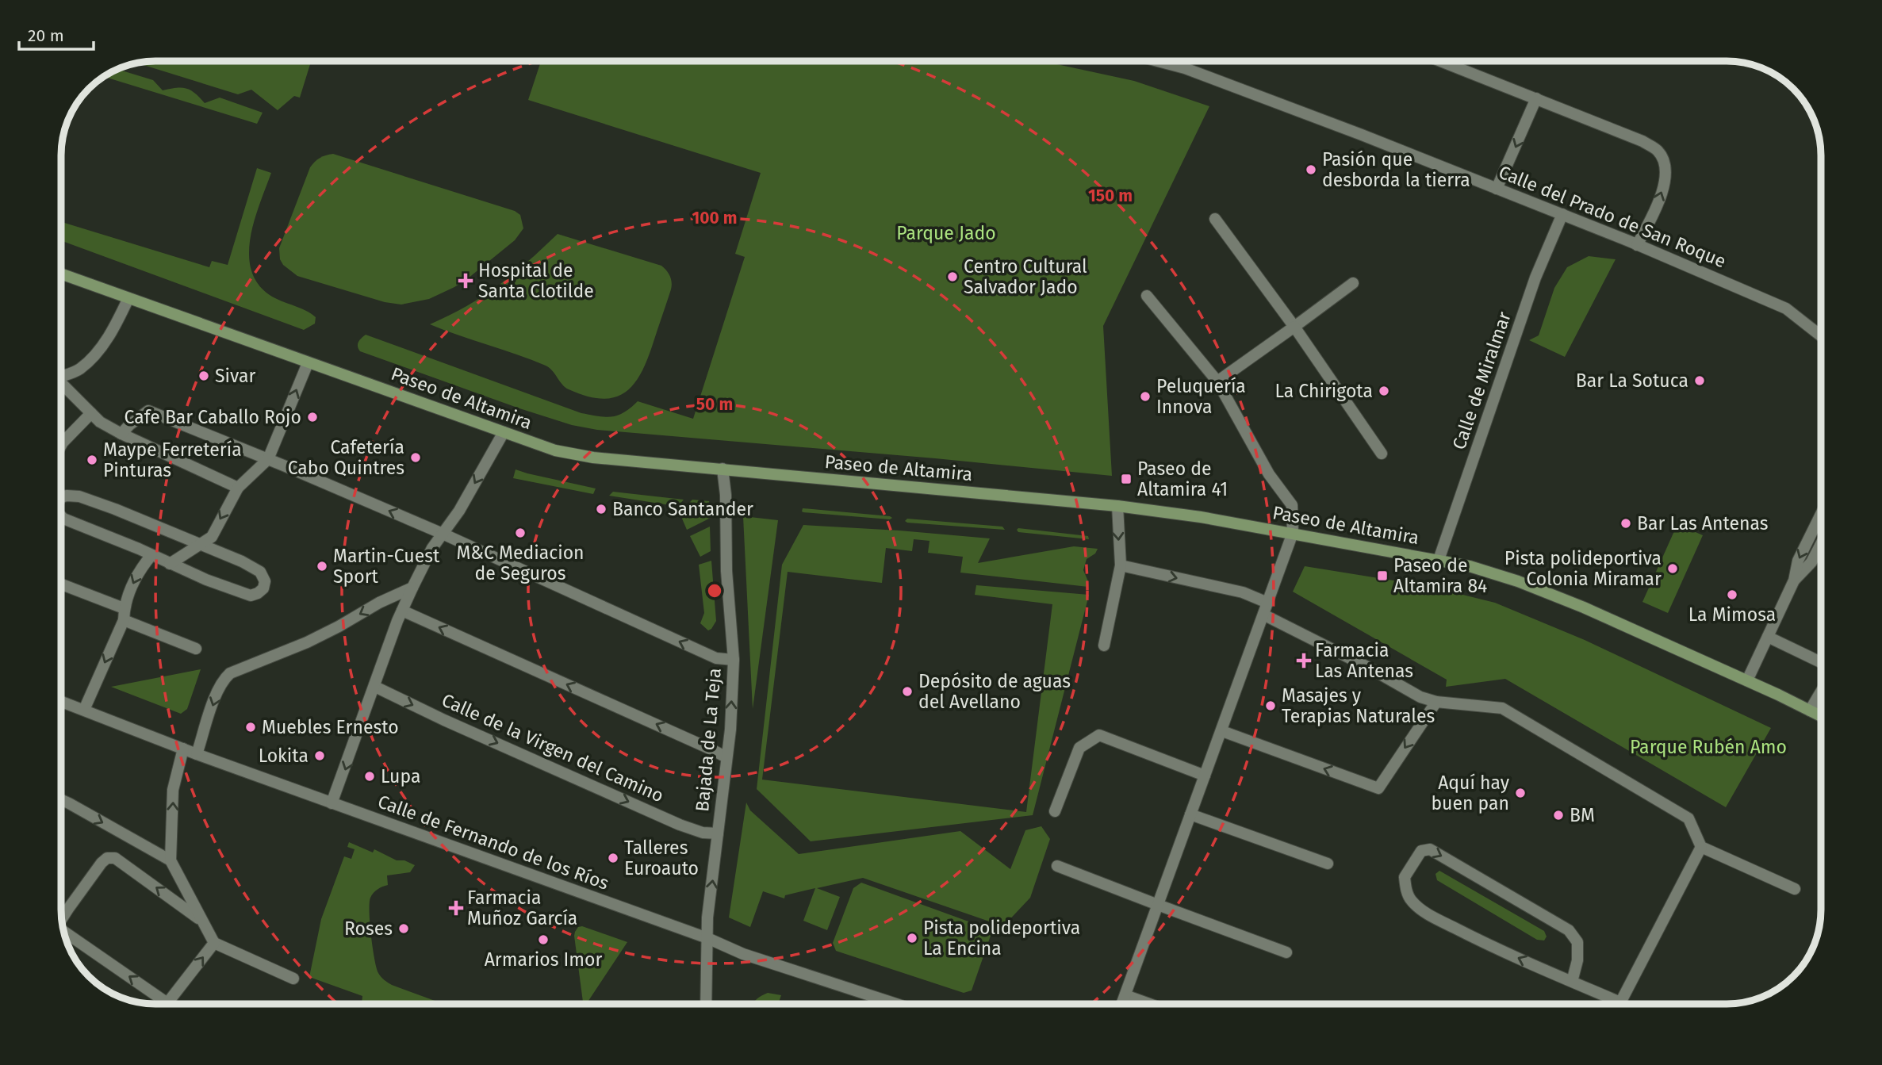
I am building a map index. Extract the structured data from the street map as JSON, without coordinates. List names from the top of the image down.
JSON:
{
  "streets": {
    "main road": ["Paseo de Altamira"],
    "street": [
      "Calle del Prado de San Roque",
      "Calle de Miralmar",
      "Bajada de La Teja",
      "Calle de la Virgen del Camino",
      "Calle de Fernando de los Ríos"
    ]
  },
  "crossings": [
    ["Calle del Prado de San Roque", "Calle de Miralmar"],
    ["Calle de Miralmar", "Paseo de Altamira"],
    ["Paseo de Altamira", "Bajada de La Teja"],
    ["Bajada de La Teja", "Calle de la Virgen del Camino"],
    ["Bajada de La Teja", "Calle de Fernando de los Ríos"]
  ],
  "one_way": ["Bajada de La Teja"],
  "parks": ["Parque Jado", "Parque Rubén Amo"],
  "places": {
    "other": [
      "Pasión que desborda la tierra",
      "Centro Cultural Salvador Jado",
      "Sivar",
      "Bar La Sotuca",
      "La Chirigota",
      "Peluquería Innova",
      "Cafe Bar Caballo Rojo",
      "Cafetería Cabo Quintres",
      "Maype Ferretería Pinturas",
      "Banco Santander",
      "Bar Las Antenas",
      "M&C Mediacion de Seguros",
      "Martin-Cuest Sport",
      "Pista polideportiva Colonia Miramar",
      "La Mimosa",
      "Depósito de aguas del Avellano",
      "Masajes y Terapias Naturales",
      "Muebles Ernesto",
      "Lokita",
      "Lupa",
      "Aquí hay buen pan",
      "BM",
      "Talleres Euroauto",
      "Roses",
      "Pista polideportiva La Encina",
      "Armarios Imor"
    ],
    "health": ["Hospital de Santa Clotilde", "Farmacia Las Antenas", "Farmacia Muñoz García"],
    "transit": ["Paseo de Altamira 41", "Paseo de Altamira 84"]
  },
  "scale_bar": "20 m",
  "rings": ["150 m", "100 m", "50 m"]
}
